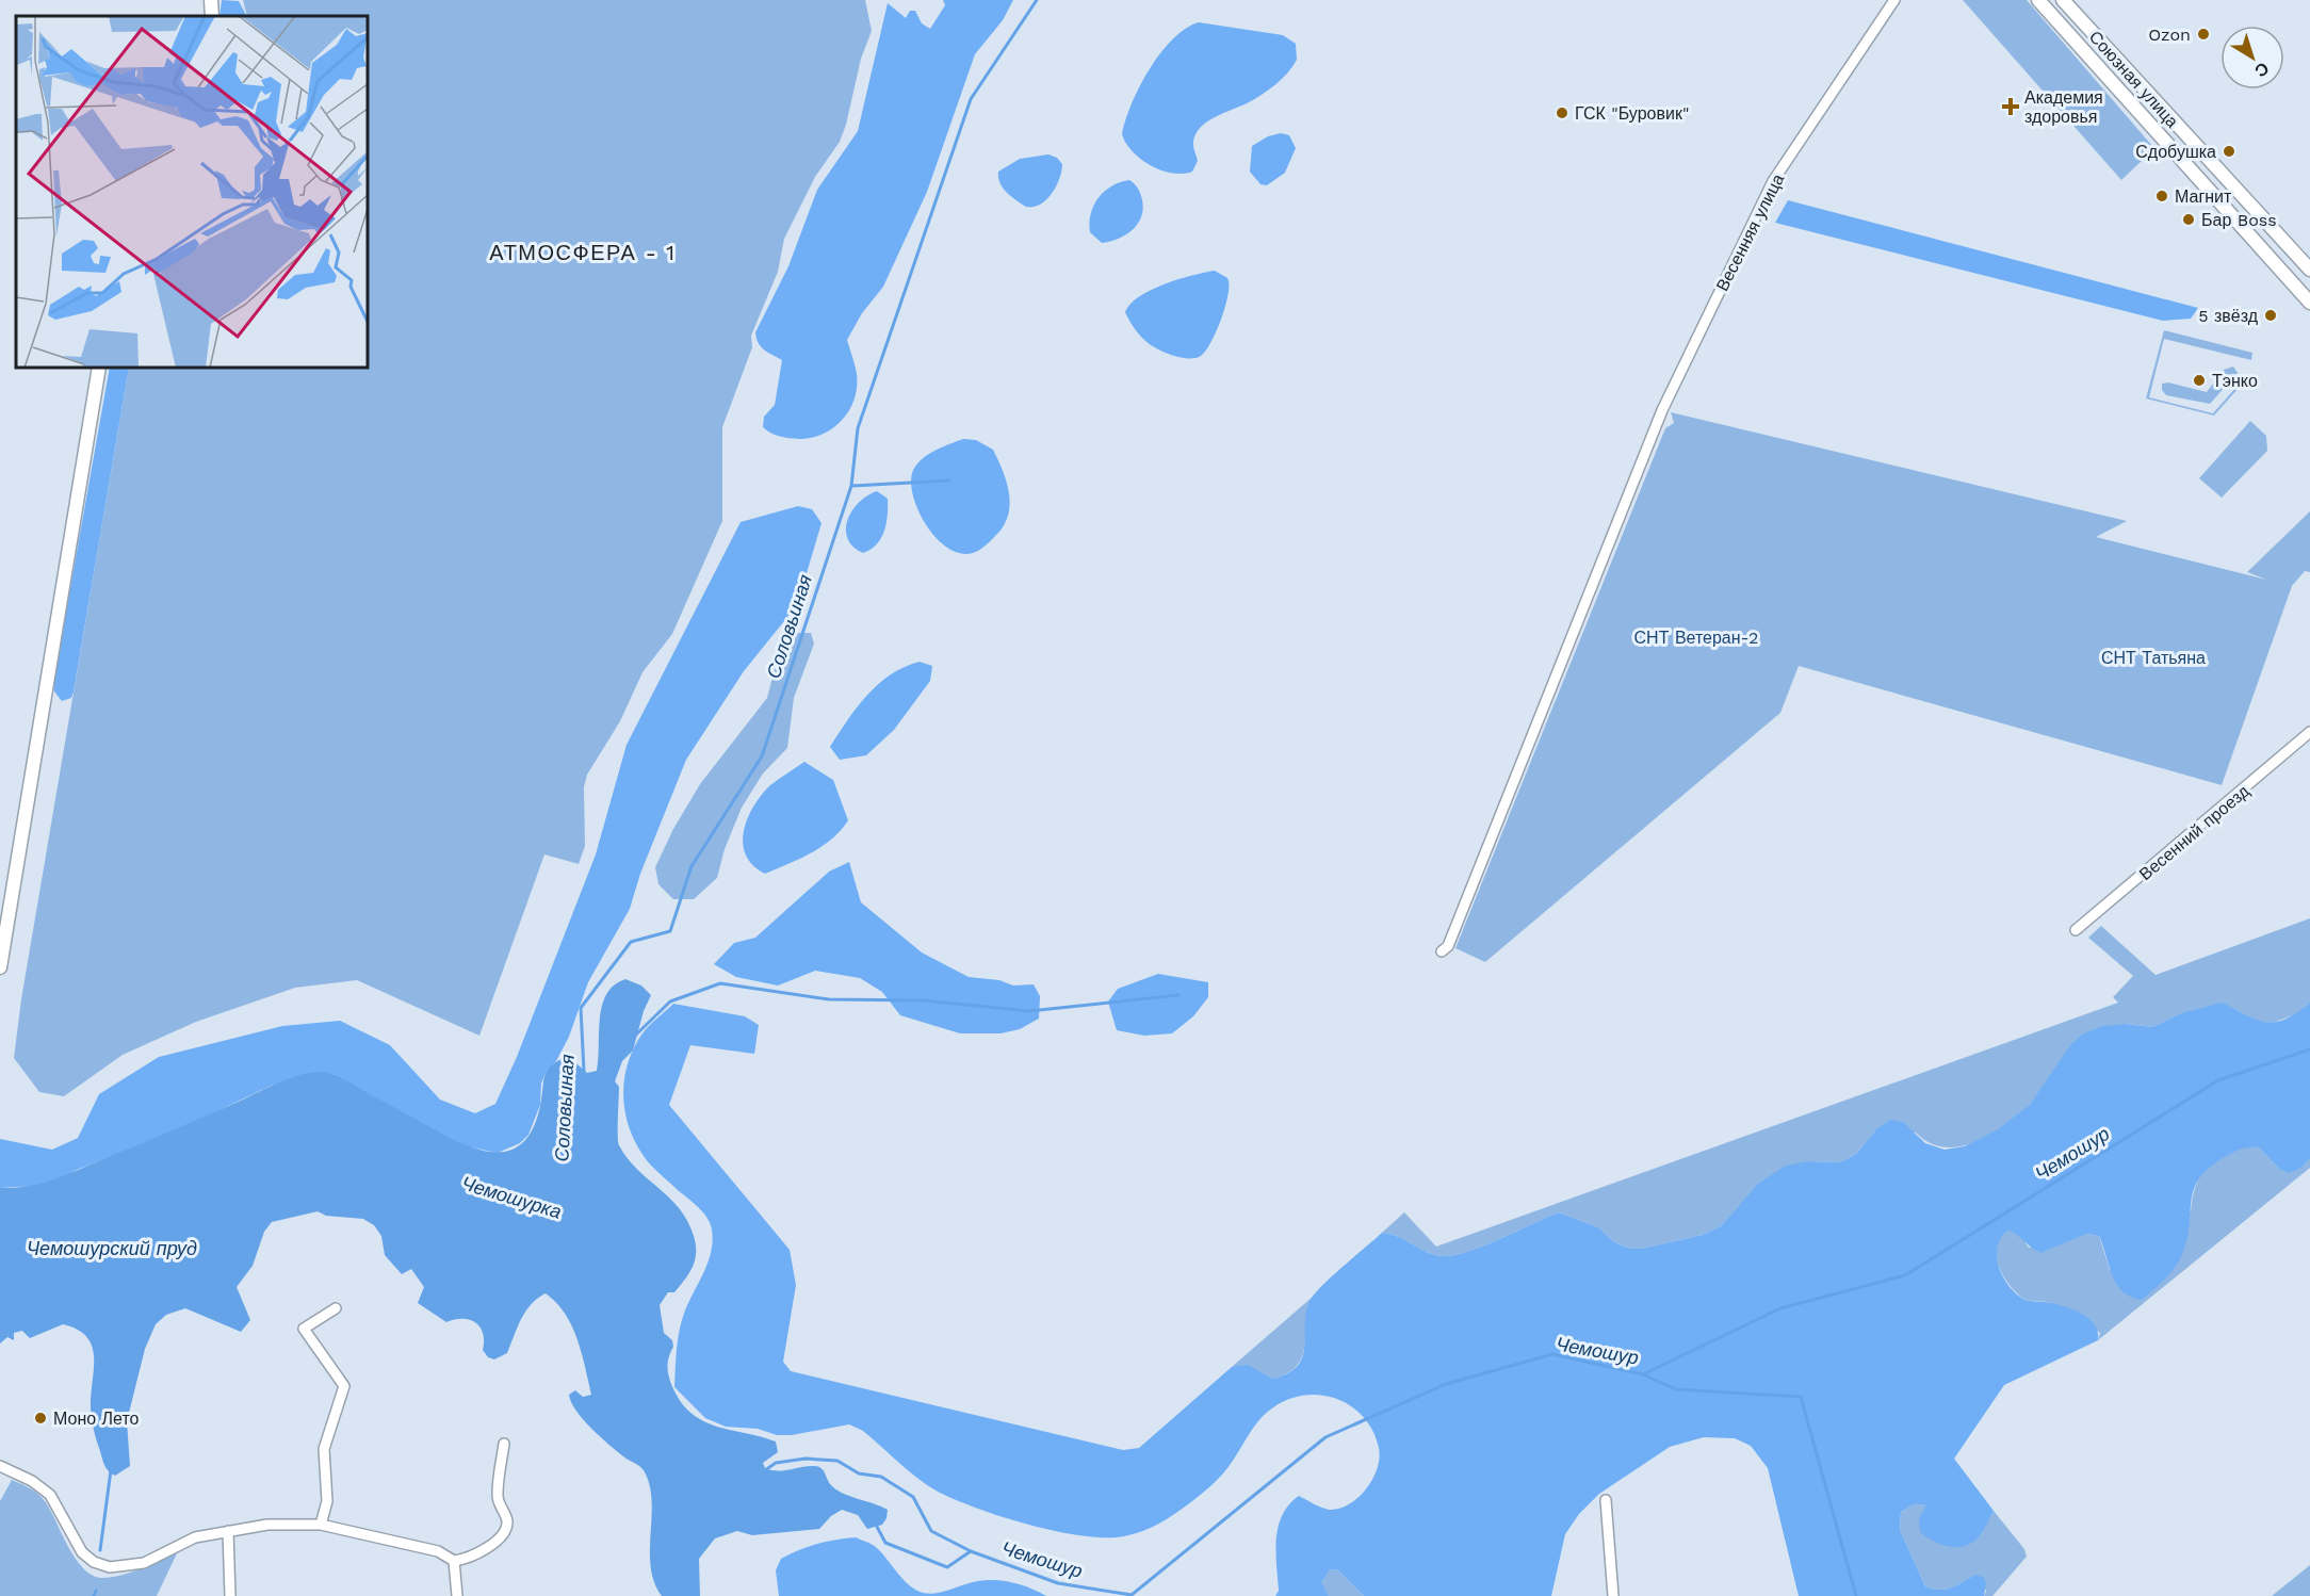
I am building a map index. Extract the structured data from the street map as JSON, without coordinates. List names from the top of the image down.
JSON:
{
  "streets": {
    "main road": ["Союзная улица"],
    "street": ["Весенняя улица", "Весенний проезд"]
  },
  "districts": ["АТМОСФЕРА - 1"],
  "water": [
    "Соловьиная",
    "Чемошур",
    "Чемошурка",
    "Чемошурский пруд"
  ],
  "parks": ["СНТ Ветеран-2", "СНТ Татьяна"],
  "places": {
    "other": [
      "Ozon",
      "ГСК \"Буровик\"",
      "Сдобушка",
      "Магнит",
      "Бар Boss",
      "5 звёзд",
      "Тэнко",
      "Моно Лето"
    ],
    "health": ["Академия здоровья"]
  },
  "north": "bottom right"
}
